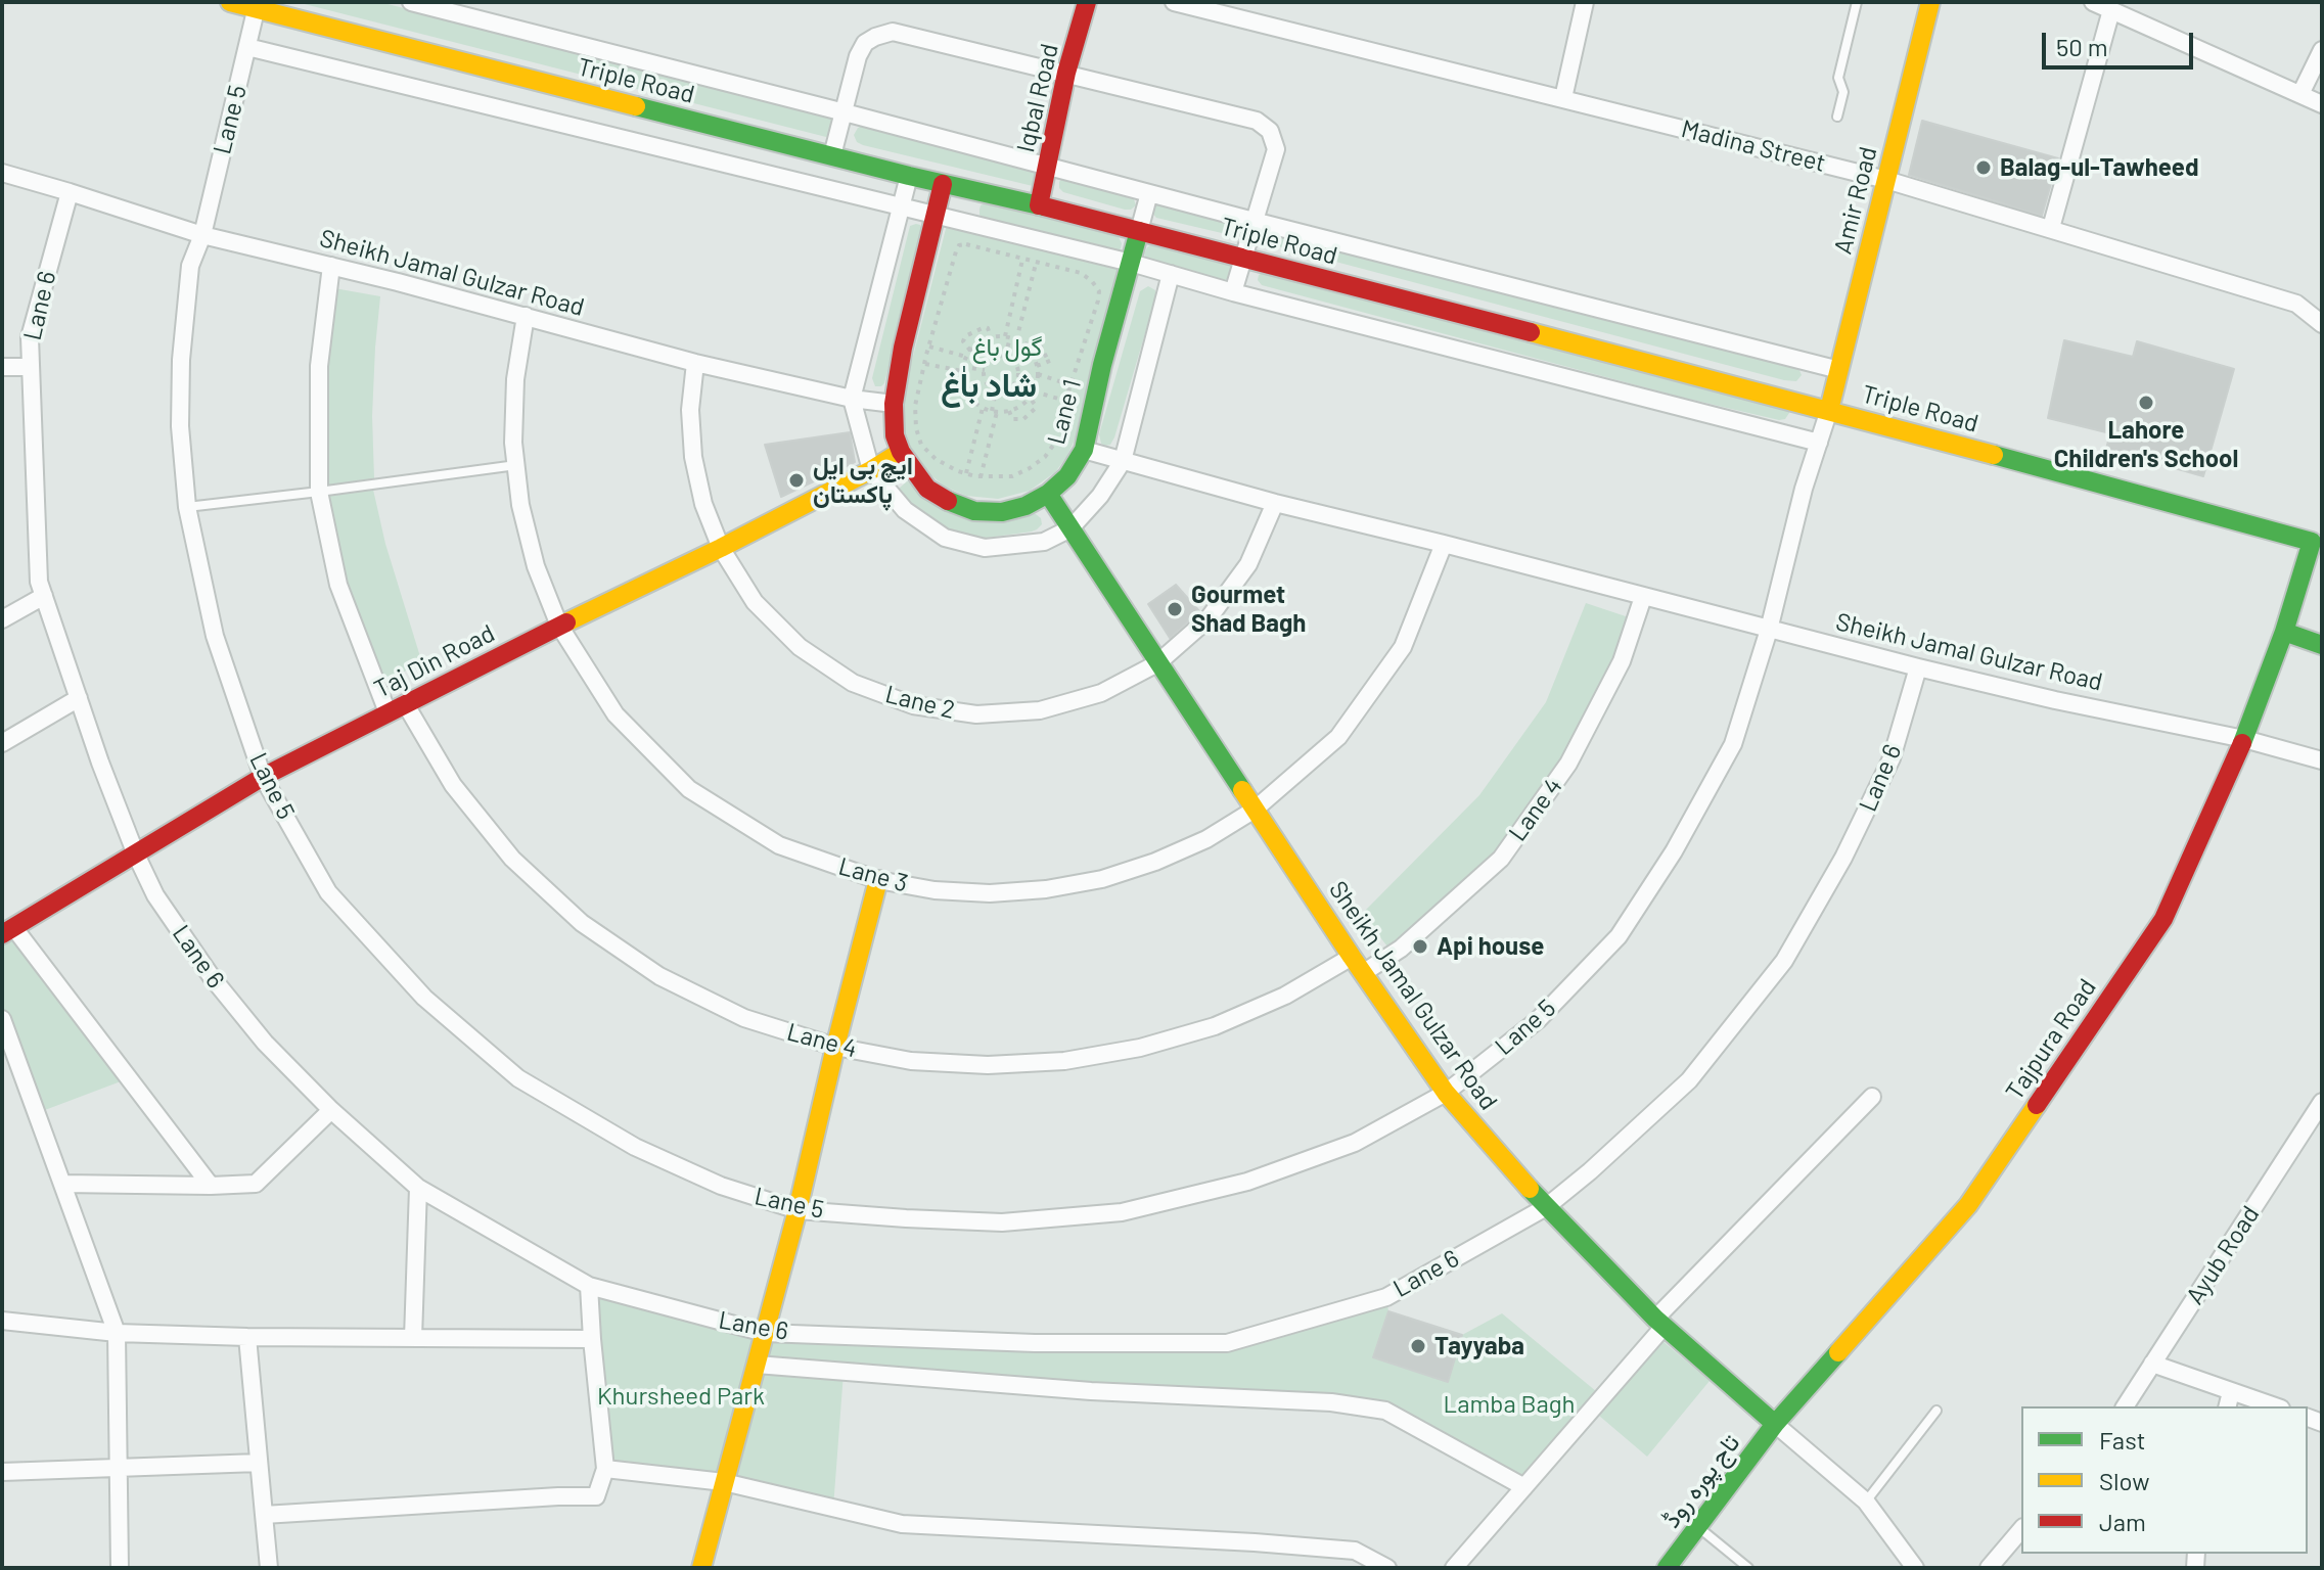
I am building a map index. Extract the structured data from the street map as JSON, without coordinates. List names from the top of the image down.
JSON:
{
  "streets": {
    "main road": [
      "Triple Road",
      "Iqbal Road",
      "Amir Road",
      "Sheikh Jamal Gulzar Road",
      "Lane 1",
      "Taj Din Road",
      "Tajpura Road",
      "تاج پورہ روڈ"
    ],
    "street": [
      "Lane 5",
      "Madina Street",
      "Lane 6",
      "Lane 2",
      "Lane 4",
      "Lane 3",
      "Ayub Road"
    ]
  },
  "crossings": [
    ["Triple Road", "Iqbal Road"],
    ["Triple Road", "Lane 5"],
    ["Triple Road", "Amir Road"],
    ["Triple Road", "Lane 1"],
    ["Triple Road", "Tajpura Road"],
    ["Lane 5", "Amir Road"],
    ["Lane 5", "Sheikh Jamal Gulzar Road"],
    ["Lane 5", "Taj Din Road"],
    ["Madina Street", "Amir Road"],
    ["Sheikh Jamal Gulzar Road", "Lane 6"],
    ["Sheikh Jamal Gulzar Road", "Lane 1"],
    ["Sheikh Jamal Gulzar Road", "Lane 2"],
    ["Sheikh Jamal Gulzar Road", "Lane 4"],
    ["Sheikh Jamal Gulzar Road", "Lane 3"],
    ["Sheikh Jamal Gulzar Road", "Tajpura Road"],
    ["Sheikh Jamal Gulzar Road", "تاج پورہ روڈ"],
    ["Lane 6", "Taj Din Road"],
    ["Lane 1", "Taj Din Road"],
    ["Taj Din Road", "Lane 2"],
    ["Taj Din Road", "Lane 4"],
    ["Taj Din Road", "Lane 3"],
    ["Tajpura Road", "تاج پورہ روڈ"]
  ],
  "districts": ["شاد باٰغ"],
  "parks": ["گول باغ", "Khursheed Park", "Lamba Bagh"],
  "places": [
    "Balag-ul-Tawheed",
    "Lahore Children's School",
    "ایچ بی ایل پاکستان",
    "Gourmet Shad Bagh",
    "Api house",
    "Tayyaba"
  ],
  "legend": ["Fast", "Slow", "Jam"],
  "scale_bar": "50 m"
}
